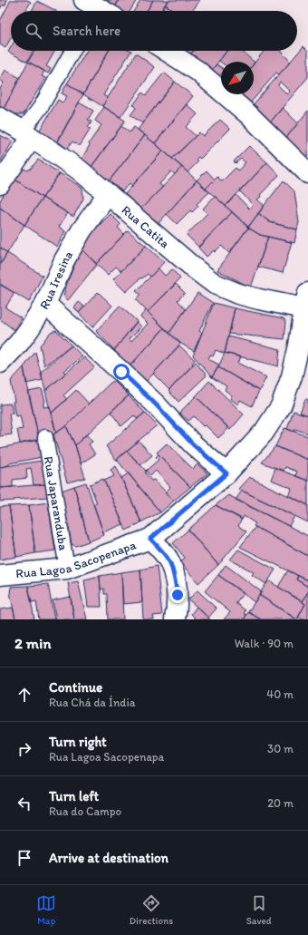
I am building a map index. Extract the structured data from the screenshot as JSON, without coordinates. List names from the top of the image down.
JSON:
{
  "streets": {
    "street": ["Rua Catita", "Rua Iresina", "Rua Lagoa Sacopenapa"],
    "lane": ["Rua Japaranduba"]
  },
  "crossings": [
    ["Rua Catita", "Rua Iresina"],
    ["Rua Catita", "Rua Lagoa Sacopenapa"],
    ["Rua Japaranduba", "Rua Lagoa Sacopenapa"]
  ],
  "north": "bottom left",
  "page": {
    "search": "Search here",
    "heading": ["2 min", "Walk · 90 m"],
    "list": [
      ["Continue", "Rua Chá da Índia", "40 m"],
      ["Turn right", "Rua Lagoa Sacopenapa", "30 m"],
      ["Turn left", "Rua do Campo", "20 m"],
      "Arrive at destination"
    ],
    "nav": ["Map", "Directions", "Saved"]
  }
}
